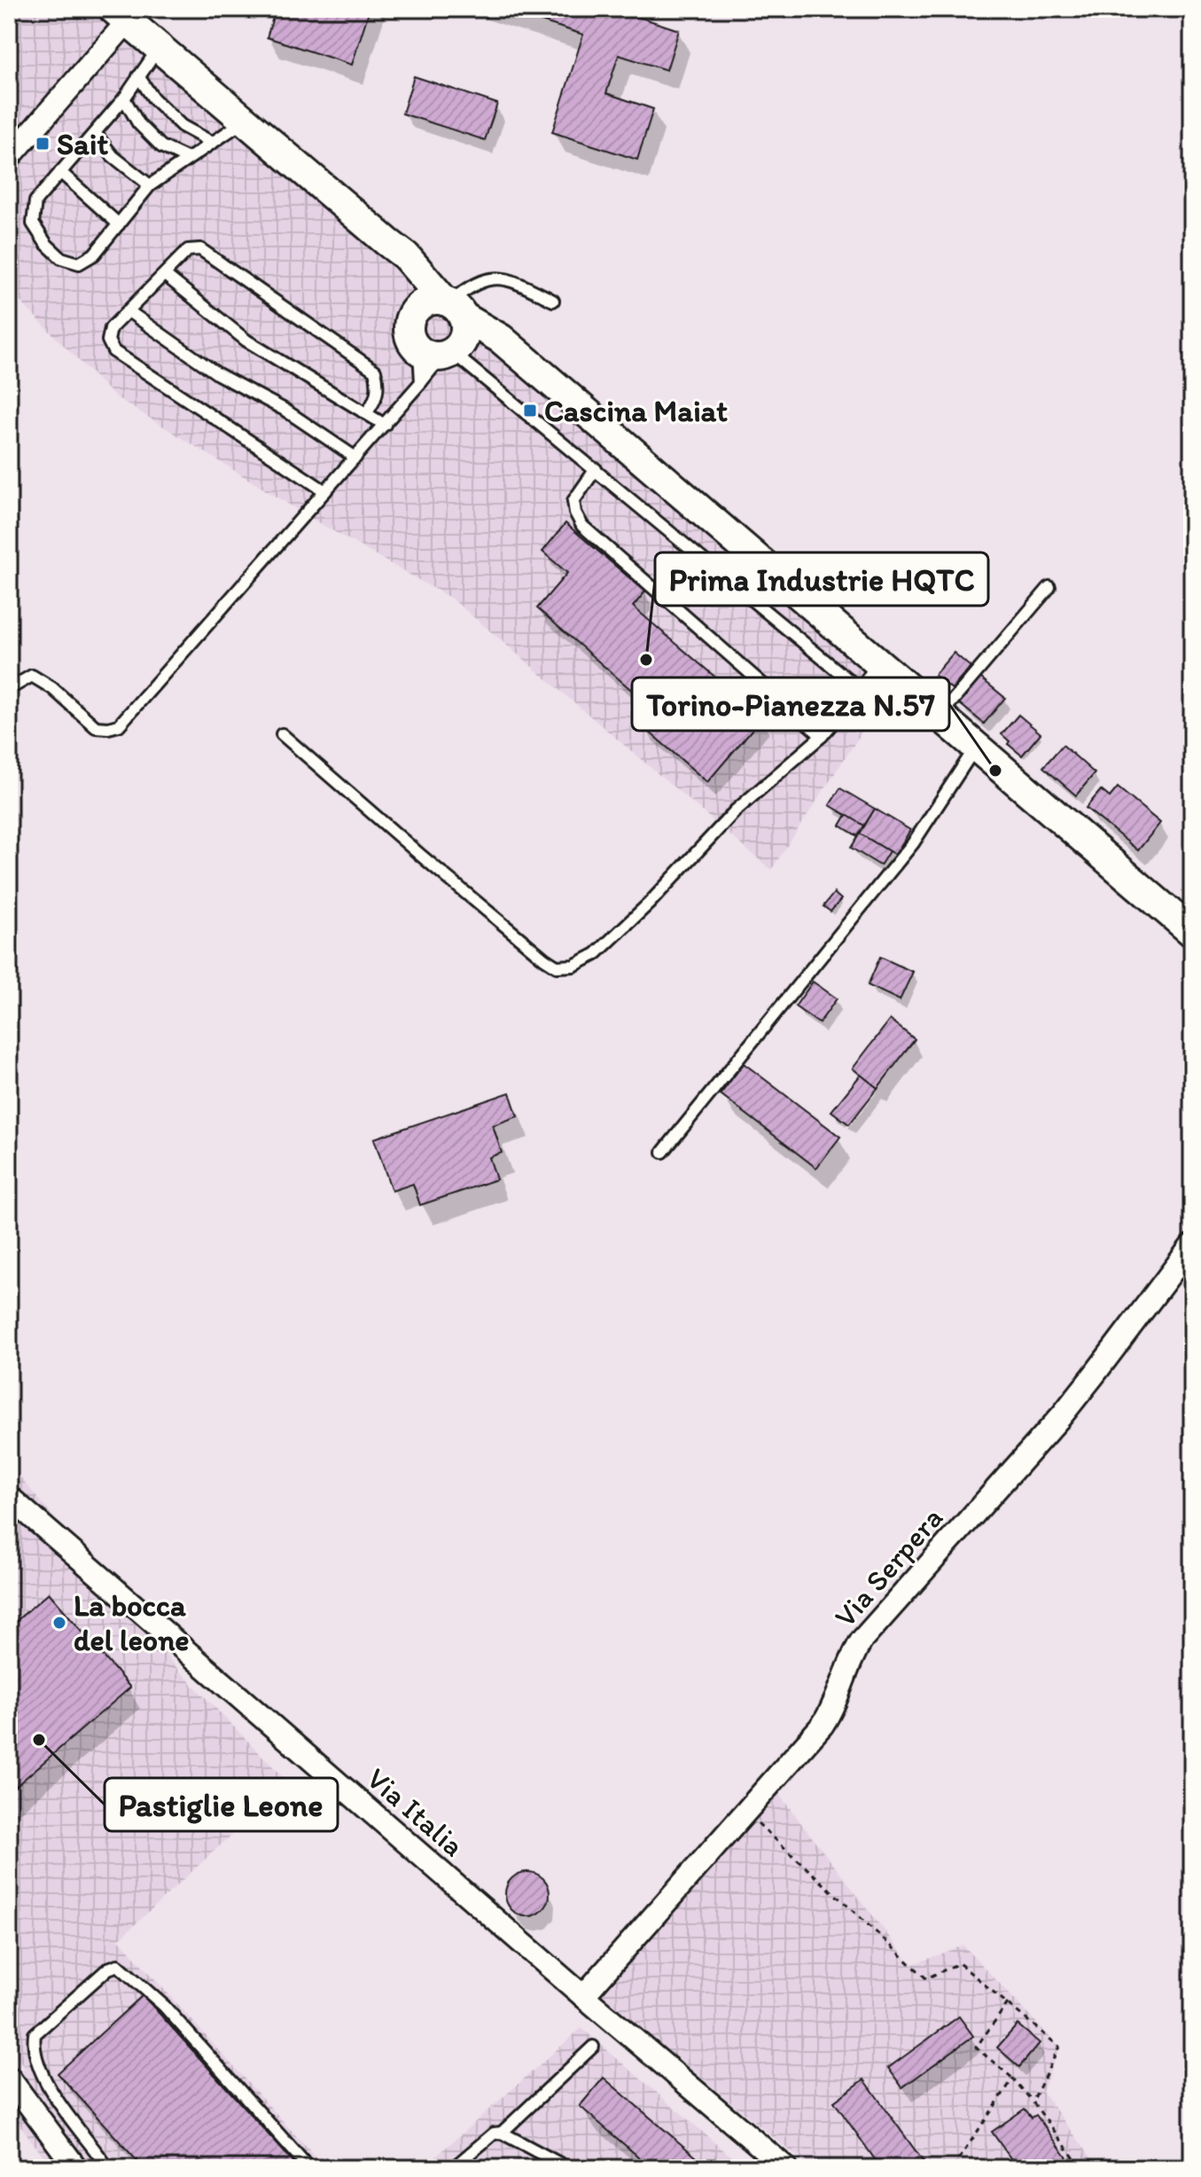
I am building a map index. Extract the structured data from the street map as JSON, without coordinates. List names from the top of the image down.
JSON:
{
  "streets": {
    "street": ["Via Serpera", "Via Italia"]
  },
  "crossings": [
    ["Via Serpera", "Via Italia"]
  ],
  "places": {
    "transit": ["Sait", "Cascina Maiat"],
    "other": [
      "Prima Industrie HQTC",
      "Torino-Pianezza N.57",
      "La bocca del leone",
      "Pastiglie Leone"
    ]
  }
}
